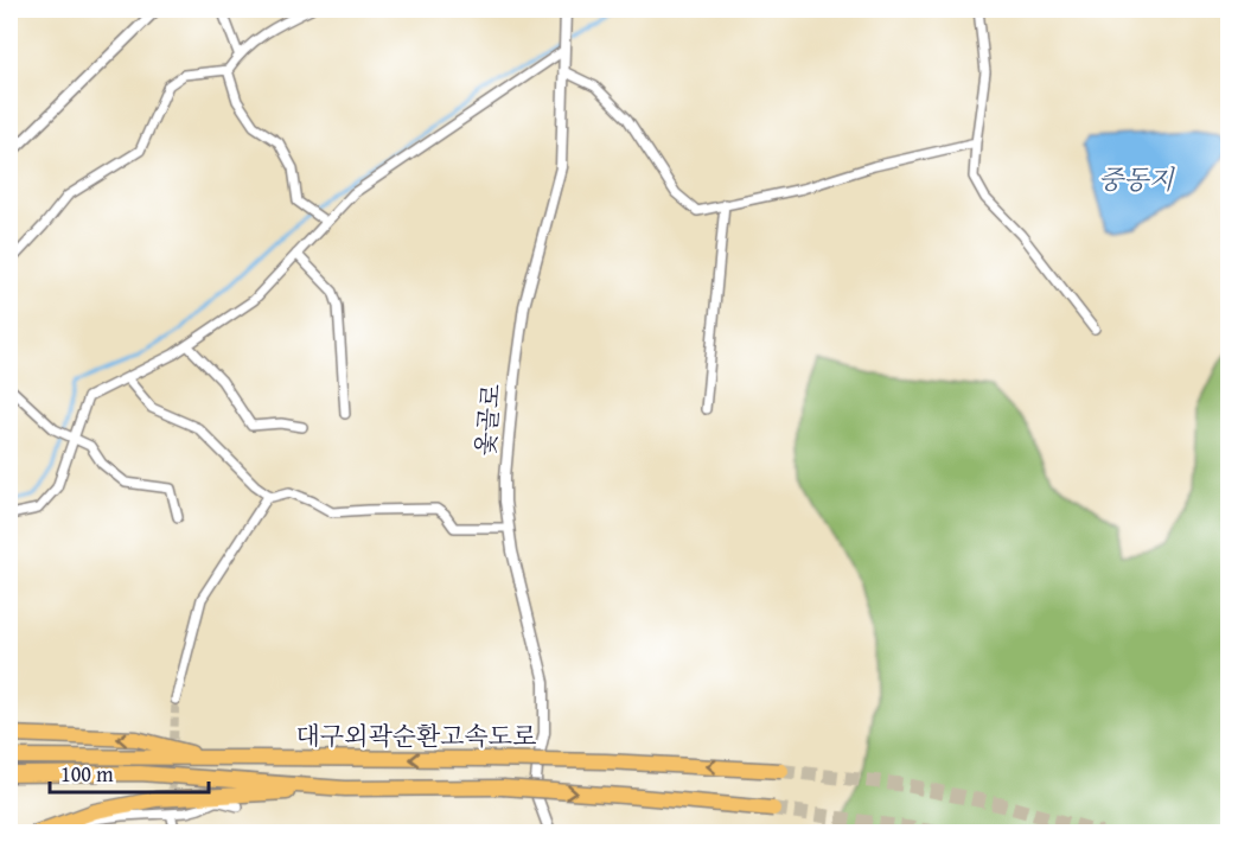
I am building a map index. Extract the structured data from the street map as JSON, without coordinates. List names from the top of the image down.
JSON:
{
  "streets": {
    "highway": ["대구외곽순환고속도로"],
    "street": ["옻골로"]
  },
  "water": ["중동지"],
  "scale_bar": "100 m"
}
